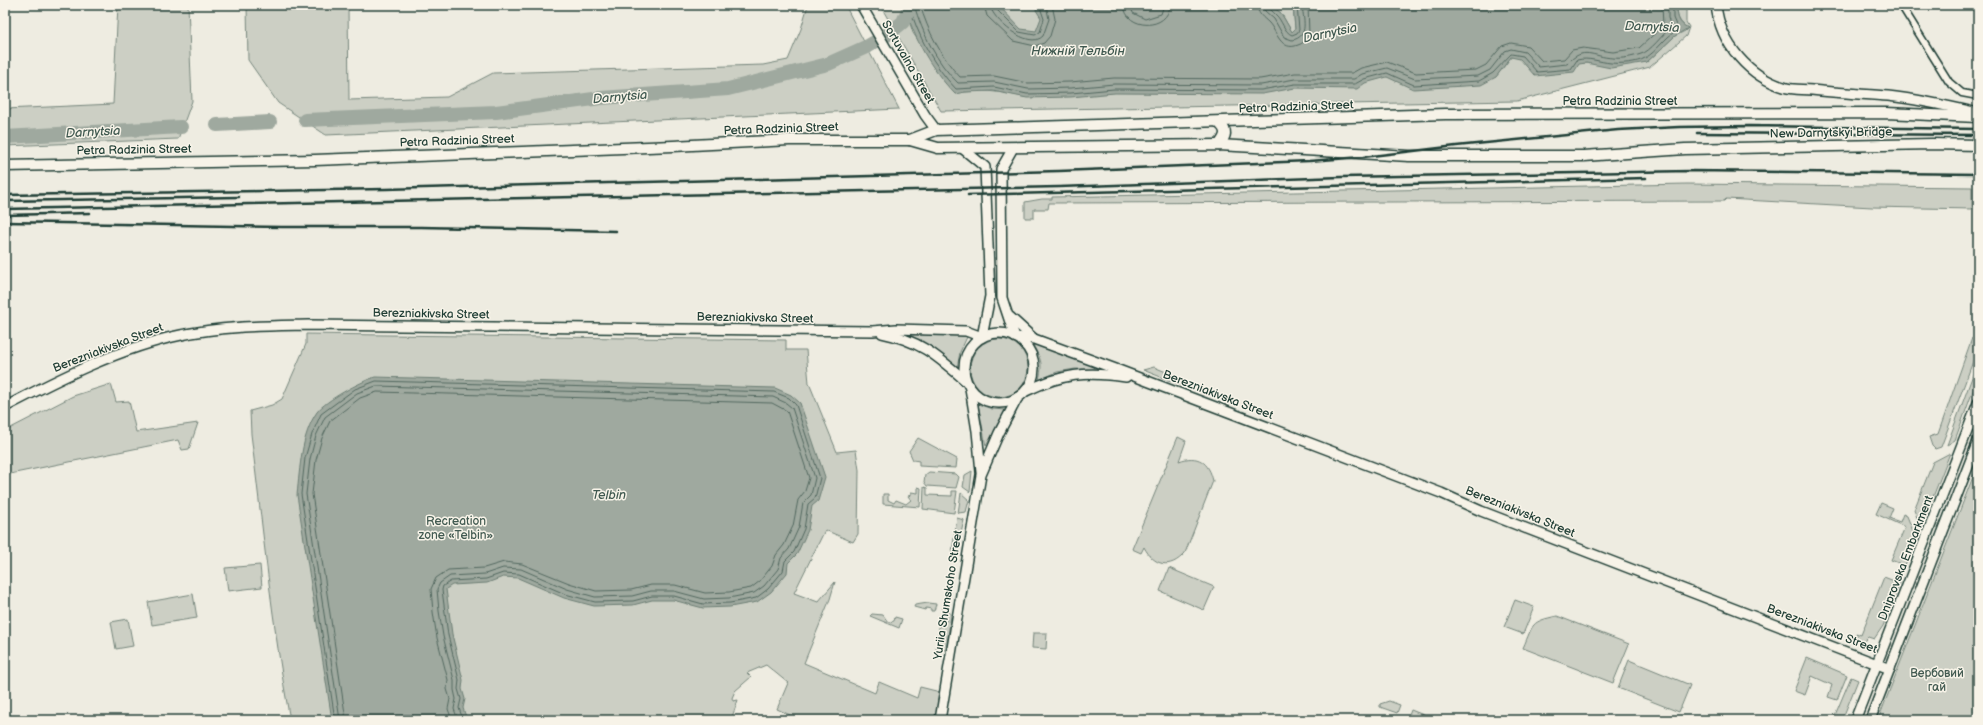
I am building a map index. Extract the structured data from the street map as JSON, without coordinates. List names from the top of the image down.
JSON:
{
  "streets": {
    "main road": ["Petra Radzinia Street", "New Darnytskyi Bridge"],
    "street": [
      "Sortuvalna Street",
      "Berezniakivska Street",
      "Dniprovska Embarkment",
      "Yuriia Shumskoho Street"
    ]
  },
  "crossings": [
    ["Sortuvalna Street", "Petra Radzinia Street"],
    ["Petra Radzinia Street", "New Darnytskyi Bridge"],
    ["Berezniakivska Street", "Dniprovska Embarkment"],
    ["Berezniakivska Street", "Yuriia Shumskoho Street"]
  ],
  "water": ["Darnytsia", "Нижній Тельбін", "Telbin"],
  "parks": ["Recreation zone «Telbin»", "Вербовий гай"]
}
